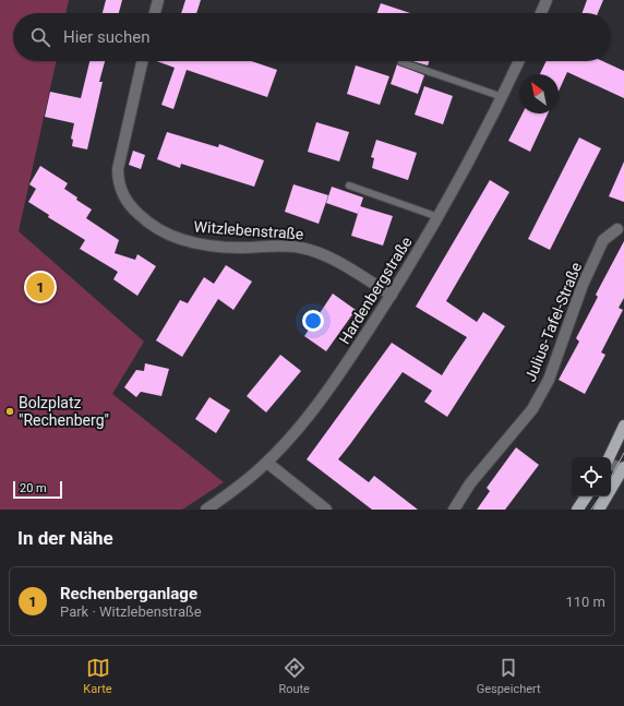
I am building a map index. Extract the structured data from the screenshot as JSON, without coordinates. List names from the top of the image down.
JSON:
{
  "streets": {
    "street": ["Witzlebenstraße", "Hardenbergstraße", "Julius-Tafel-Straße"]
  },
  "crossings": [
    ["Witzlebenstraße", "Hardenbergstraße"]
  ],
  "places": ["Bolzplatz \"Rechenberg\""],
  "scale_bar": "20 m",
  "north": "top left",
  "page": {
    "search": "Hier suchen",
    "pins": "1",
    "scale": "20 m",
    "heading": "In der Nähe",
    "list": [
      {
        "mark": "1",
        "name": "Rechenberganlage",
        "note": "Park · Witzlebenstraße",
        "value": "110 m"
      }
    ],
    "nav": ["Karte", "Route", "Gespeichert"]
  }
}
